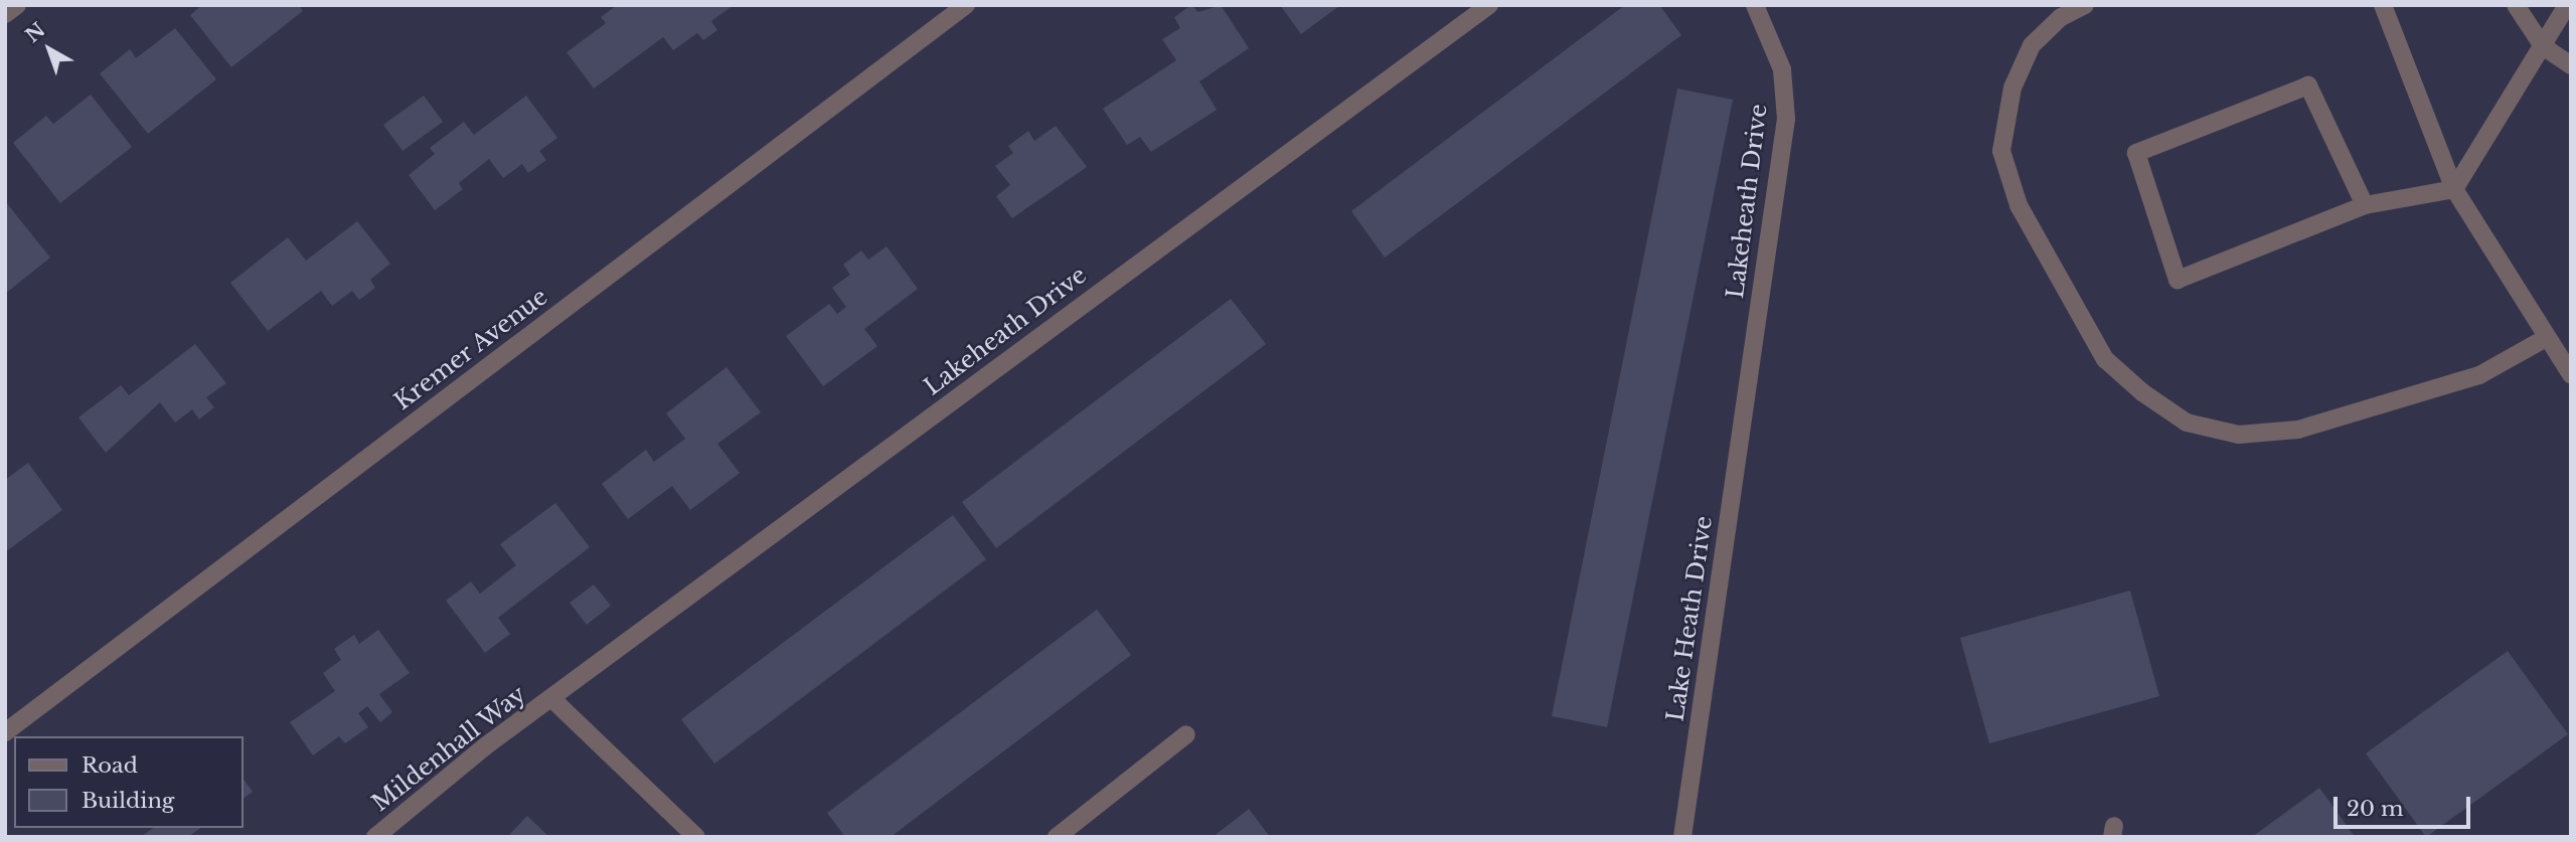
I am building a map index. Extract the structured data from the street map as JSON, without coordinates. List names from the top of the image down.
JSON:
{
  "streets": {
    "street": [
      "Lakeheath Drive",
      "Kremer Avenue",
      "Lake Heath Drive",
      "Mildenhall Way"
    ]
  },
  "crossings": [
    ["Lakeheath Drive", "Lake Heath Drive"],
    ["Lakeheath Drive", "Mildenhall Way"]
  ],
  "legend": ["Road", "Building"],
  "scale_bar": "20 m",
  "north": "top left"
}
